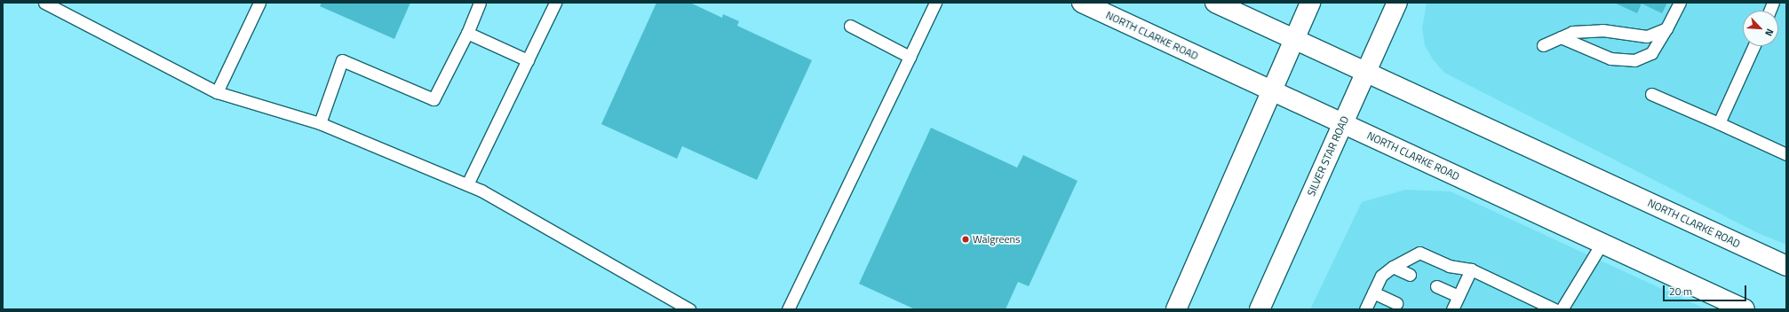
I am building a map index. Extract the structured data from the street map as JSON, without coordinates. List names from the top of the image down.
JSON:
{
  "streets": {
    "street": ["NORTH CLARKE ROAD", "SILVER STAR ROAD"]
  },
  "crossings": [
    ["NORTH CLARKE ROAD", "SILVER STAR ROAD"]
  ],
  "places": ["Walgreens"],
  "scale_bar": "20 m",
  "north": "bottom right"
}
